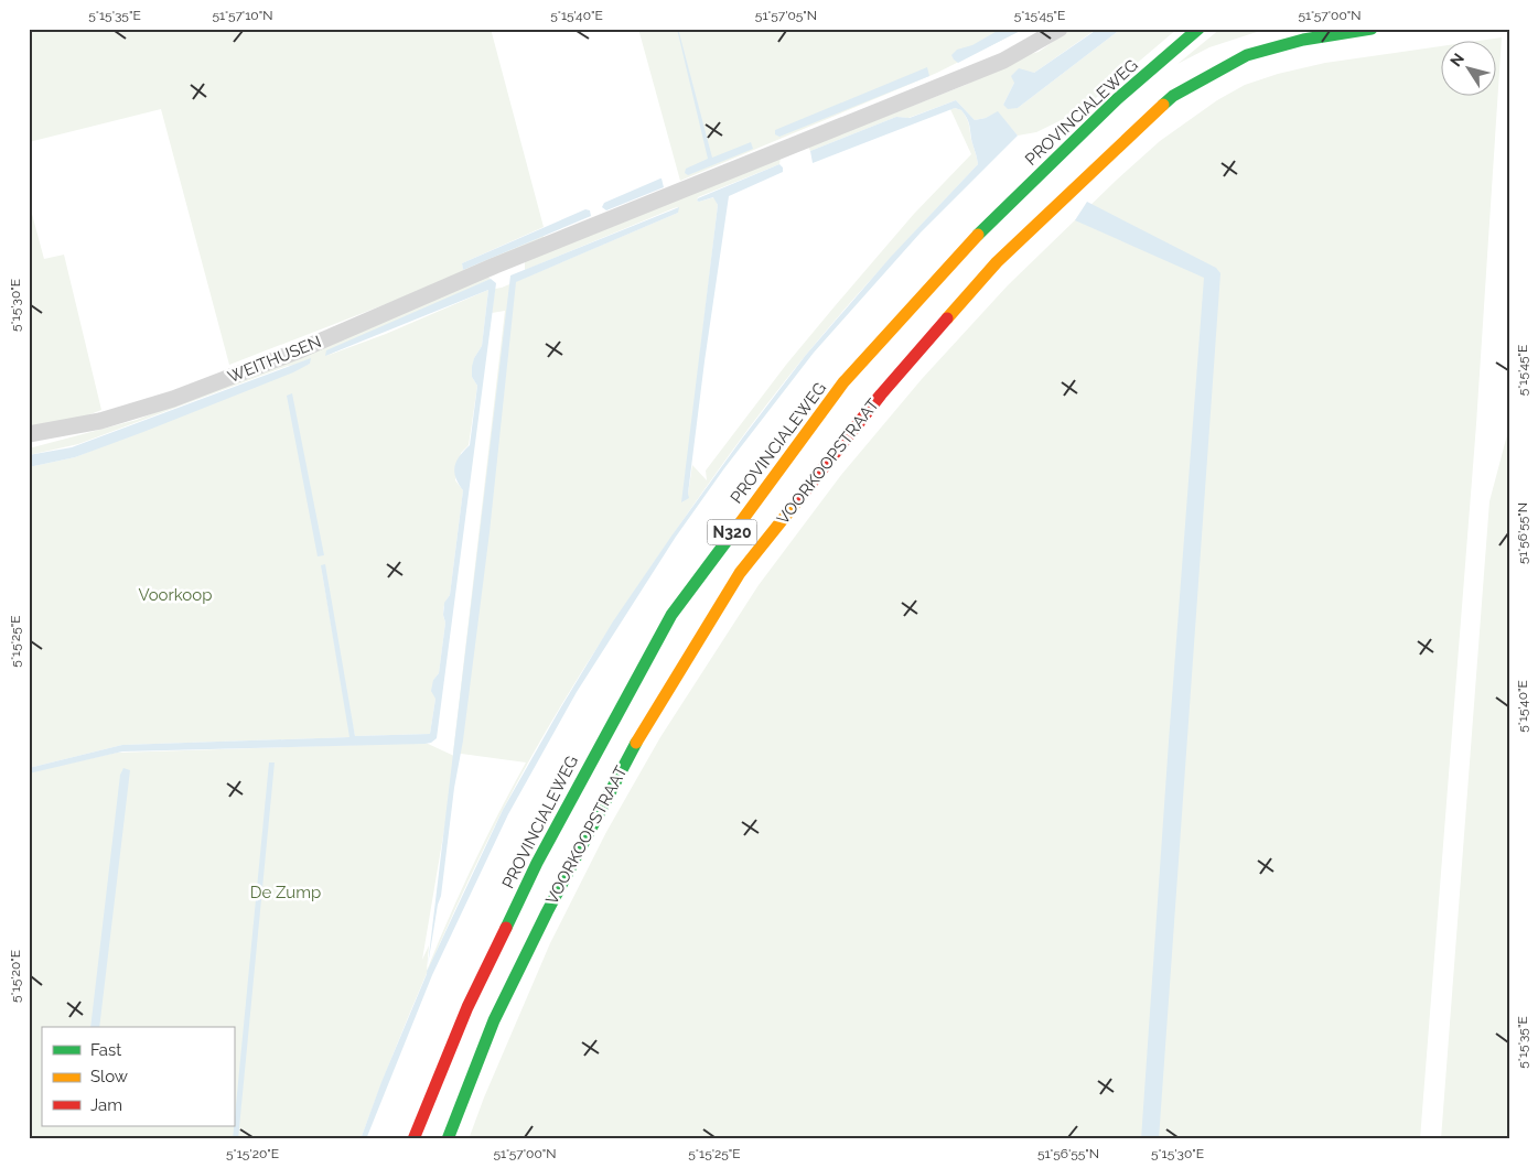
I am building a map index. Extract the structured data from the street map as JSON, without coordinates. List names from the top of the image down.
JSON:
{
  "streets": {
    "main road": ["PROVINCIALEWEG", "VOORKOOPSTRAAT", "N320"],
    "street": ["WEITHUSEN"]
  },
  "parks": ["Voorkoop", "De Zump"],
  "legend": ["Fast", "Slow", "Jam"],
  "north": "top left",
  "coordinates": [
    "5°15'35\"E",
    "51°57'10\"N",
    "5°15'40\"E",
    "51°57'05\"N",
    "5°15'45\"E",
    "51°57'00\"N",
    "5°15'30\"E",
    "51°56'55\"N",
    "5°15'25\"E",
    "5°15'20\"E"
  ]
}
